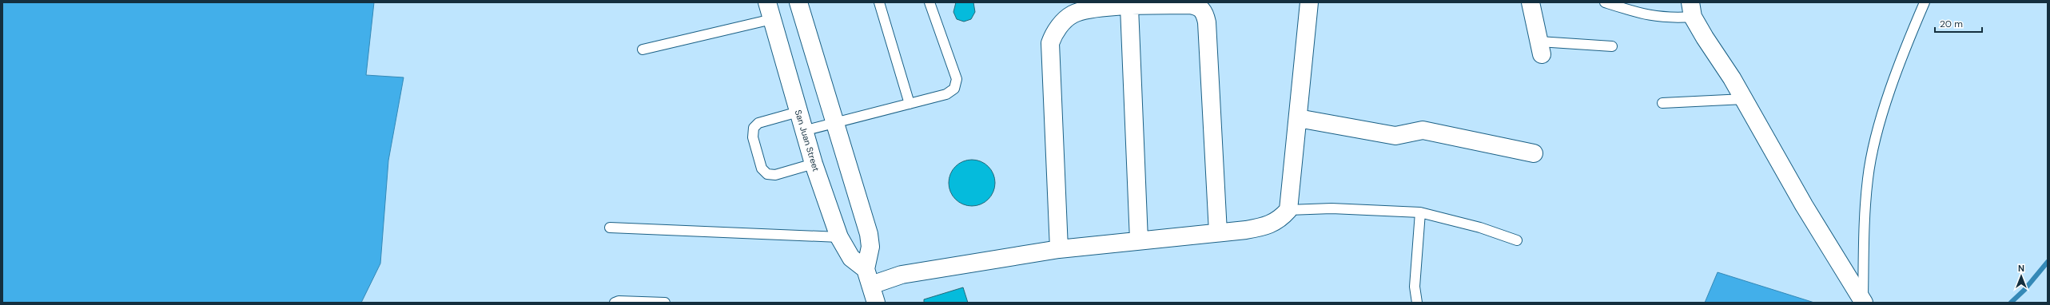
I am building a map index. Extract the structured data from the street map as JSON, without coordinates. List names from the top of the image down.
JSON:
{
  "streets": {
    "street": ["San Juan Street"]
  },
  "scale_bar": "20 m",
  "north": "top"
}
